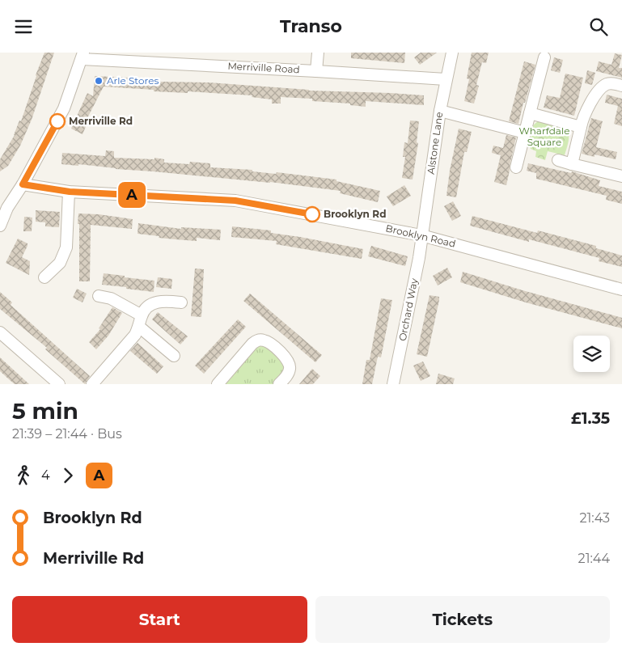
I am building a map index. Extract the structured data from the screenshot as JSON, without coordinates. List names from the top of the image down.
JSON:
{
  "streets": {
    "street": [
      "Merriville Road",
      "Alstone Lane",
      "Brooklyn Road",
      "Orchard Way"
    ]
  },
  "crossings": [
    ["Merriville Road", "Alstone Lane"],
    ["Alstone Lane", "Brooklyn Road"],
    ["Alstone Lane", "Orchard Way"],
    ["Brooklyn Road", "Orchard Way"]
  ],
  "parks": ["Wharfdale Square"],
  "places": ["Arle Stores", "Merriville Rd", "Brooklyn Rd"],
  "lines": ["bus line A"],
  "page": {
    "header": "Transo",
    "on_map": "A",
    "heading": ["5 min", "21:39 – 21:44 · Bus", "£1.35"],
    "legs": ["4", "A"],
    "list": [
      {
        "name": "Brooklyn Rd",
        "value": "21:43"
      },
      {
        "name": "Merriville Rd",
        "value": "21:44"
      }
    ],
    "buttons": ["Start", "Tickets"]
  }
}
